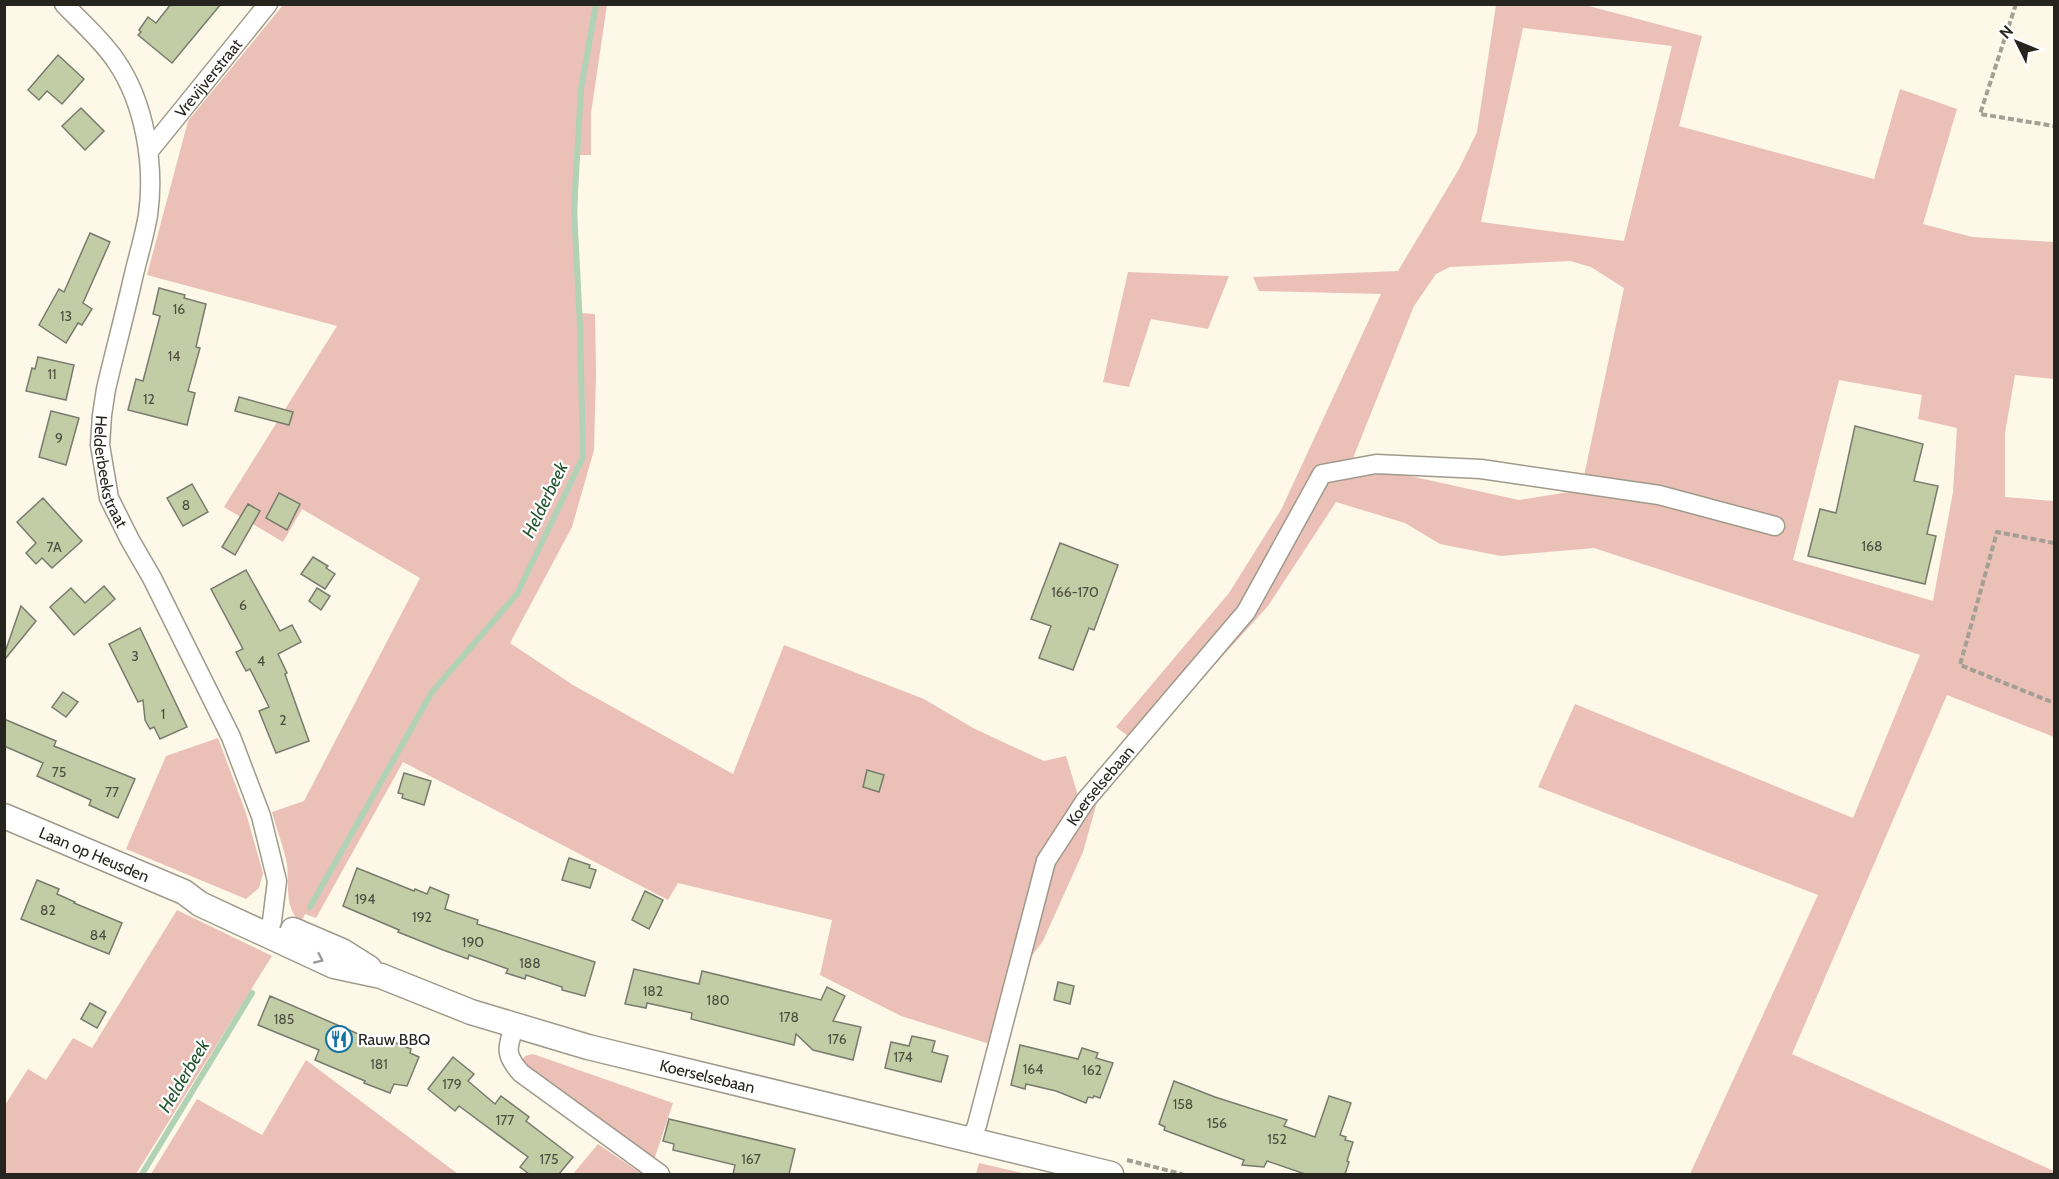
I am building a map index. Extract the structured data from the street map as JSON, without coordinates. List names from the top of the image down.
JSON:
{
  "streets": {
    "street": [
      "Vrevijverstraat",
      "Helderbeekstraat",
      "Koerselsebaan",
      "Laan op Heusden"
    ]
  },
  "crossings": [
    ["Vrevijverstraat", "Helderbeekstraat"],
    ["Helderbeekstraat", "Koerselsebaan"],
    ["Helderbeekstraat", "Laan op Heusden"],
    ["Koerselsebaan", "Laan op Heusden"]
  ],
  "water": ["Helderbeek"],
  "places": {
    "restaurant": ["Rauw BBQ"]
  },
  "house_numbers": [
    "16",
    "13",
    "14",
    "11",
    "12",
    "9",
    "8",
    "168",
    "7A",
    "166-170",
    "6",
    "3",
    "4",
    "1",
    "2",
    "75",
    "77",
    "194",
    "82",
    "192",
    "84",
    "190",
    "188",
    "182",
    "180",
    "178",
    "185",
    "176",
    "174",
    "181",
    "164",
    "162",
    "179",
    "158",
    "177",
    "156",
    "152",
    "175",
    "167"
  ],
  "north": "top left"
}
